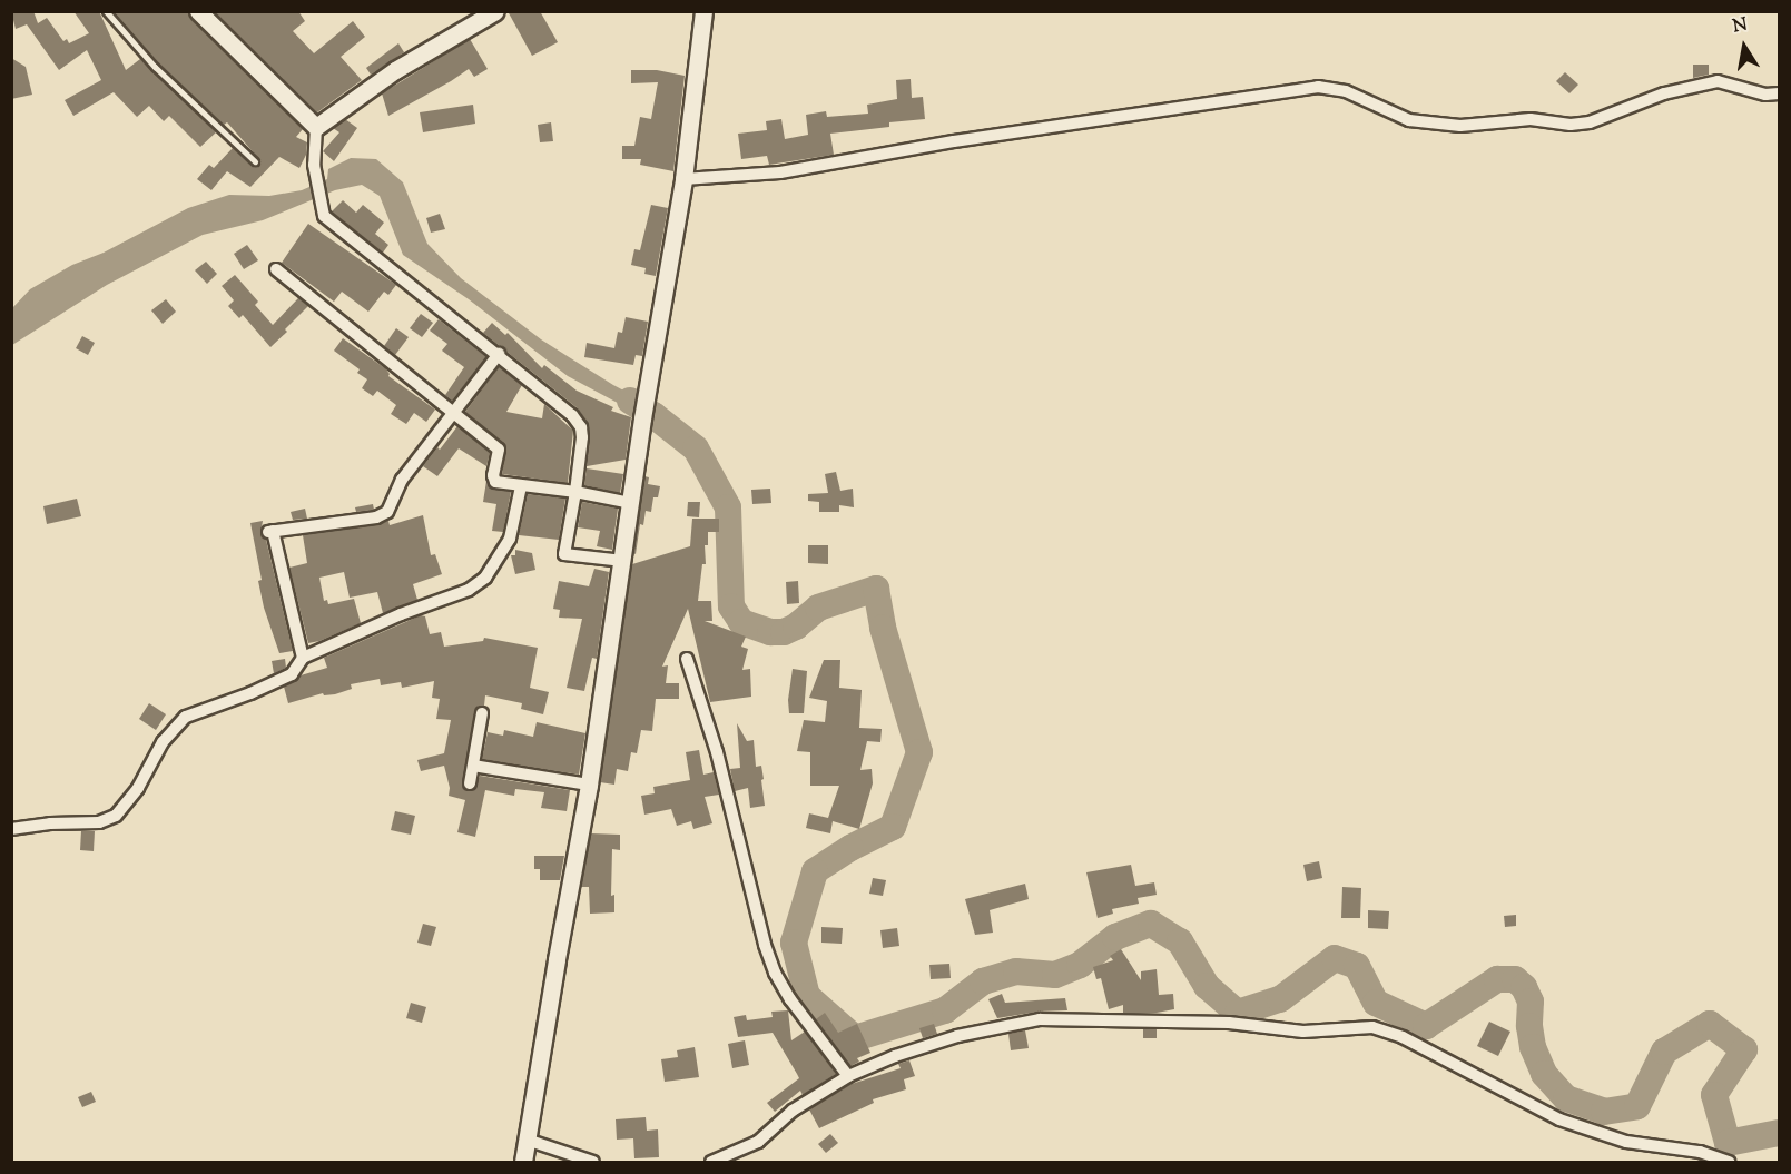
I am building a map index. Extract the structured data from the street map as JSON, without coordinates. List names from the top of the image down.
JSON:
{
  "north": "top"
}
